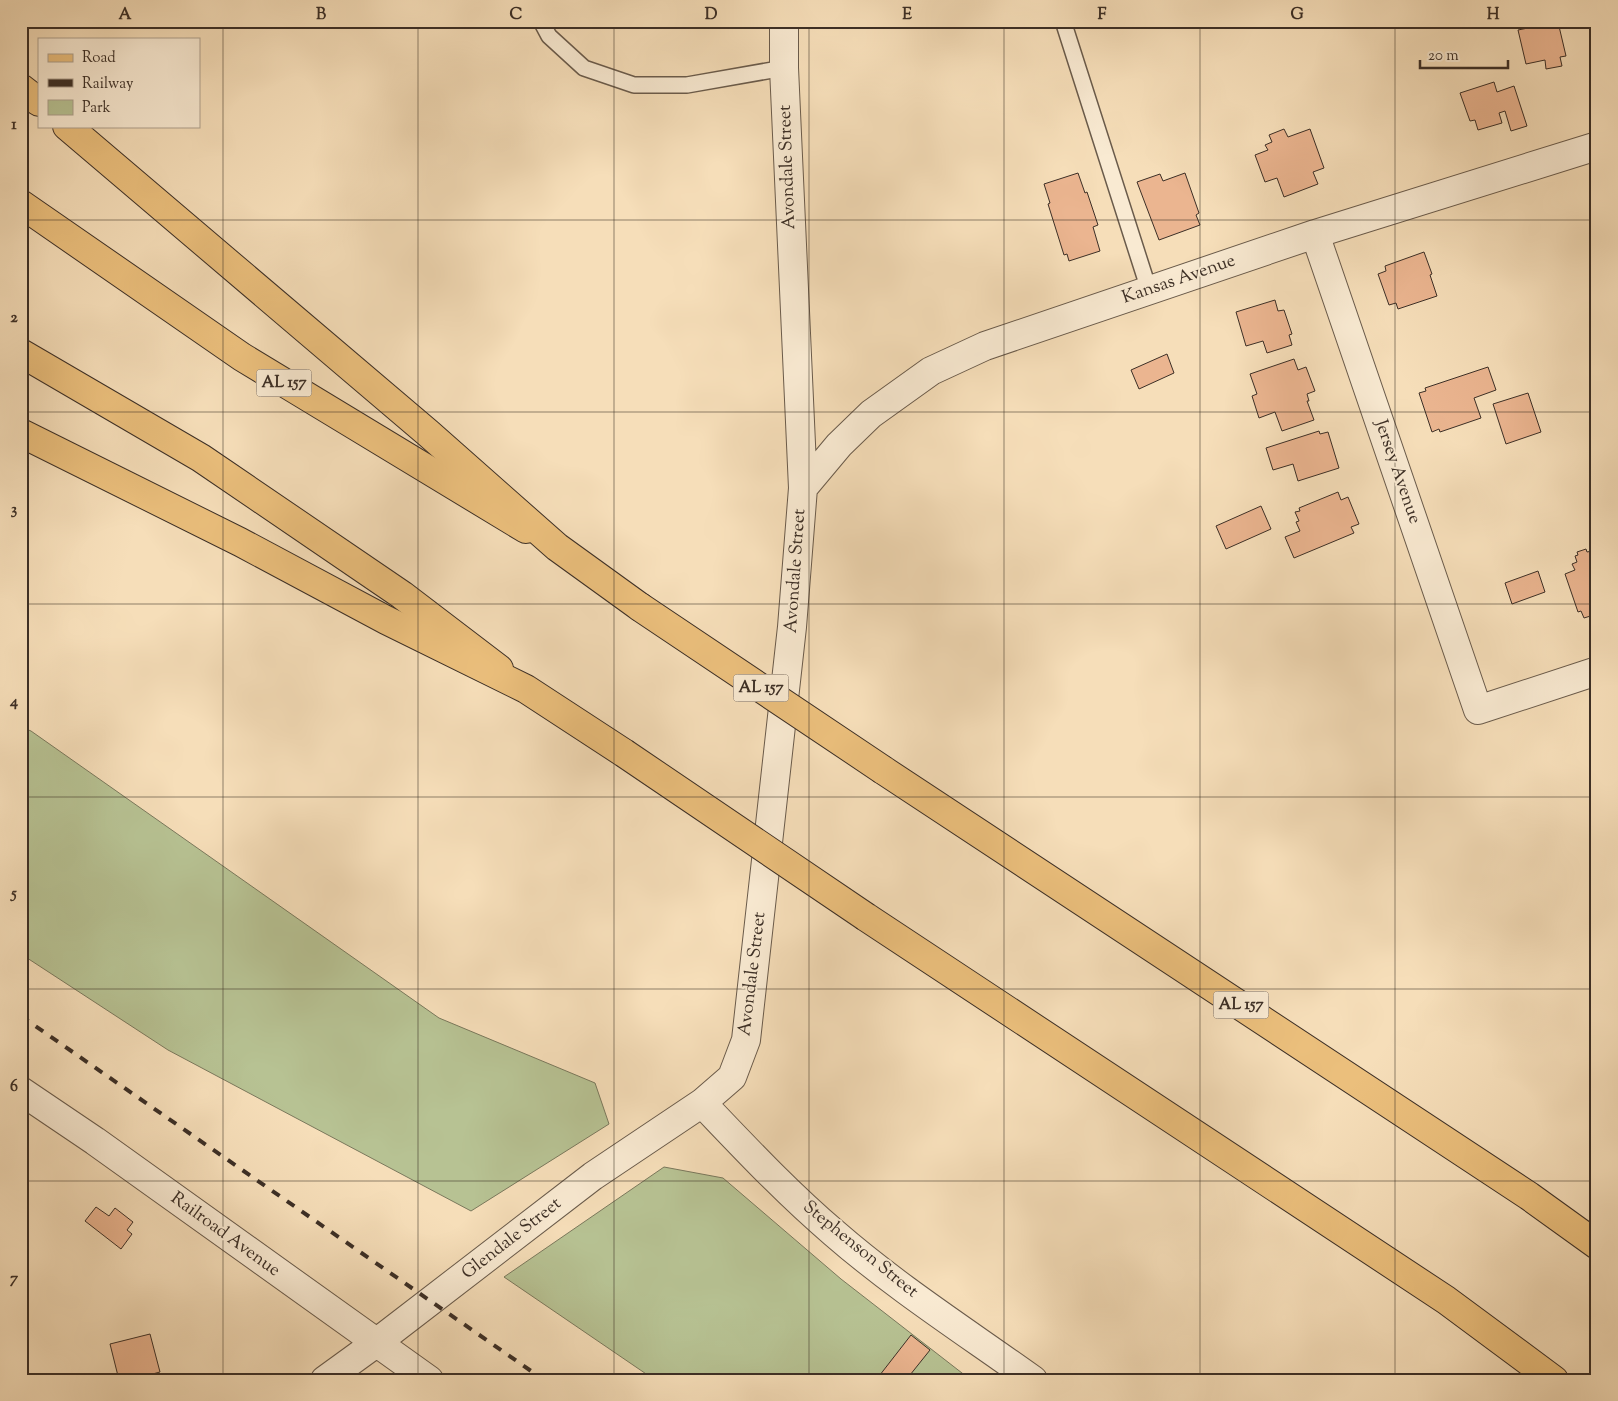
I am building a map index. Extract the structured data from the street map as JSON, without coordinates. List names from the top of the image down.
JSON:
{
  "streets": {
    "main road": ["AL 157"],
    "street": [
      "Avondale Street",
      "Kansas Avenue",
      "Jersey Avenue",
      "Railroad Avenue",
      "Glendale Street",
      "Stephenson Street"
    ]
  },
  "crossings": [
    ["Avondale Street", "Kansas Avenue"],
    ["Avondale Street", "Glendale Street"],
    ["Avondale Street", "Stephenson Street"],
    ["Kansas Avenue", "Jersey Avenue"],
    ["Railroad Avenue", "Glendale Street"],
    ["Glendale Street", "Stephenson Street"]
  ],
  "legend": ["Road", "Railway", "Park"],
  "scale_bar": "20 m",
  "grid": {
    "columns": [
      "A",
      "B",
      "C",
      "D",
      "E",
      "F",
      "G",
      "H"
    ],
    "rows": [
      "1",
      "2",
      "3",
      "4",
      "5",
      "6",
      "7"
    ]
  }
}
